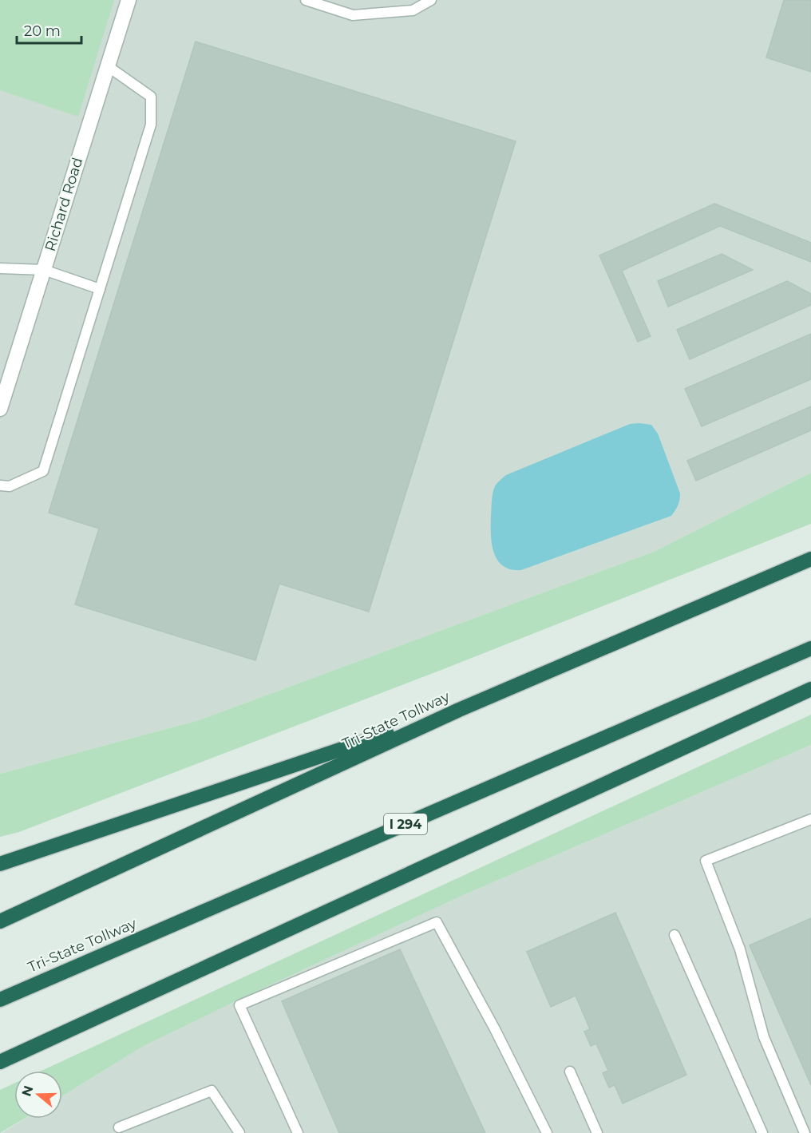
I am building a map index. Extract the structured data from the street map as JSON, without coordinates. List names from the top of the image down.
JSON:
{
  "streets": {
    "highway": ["Tri-State Tollway", "I 294"],
    "street": ["Richard Road"]
  },
  "scale_bar": "20 m",
  "north": "left"
}
